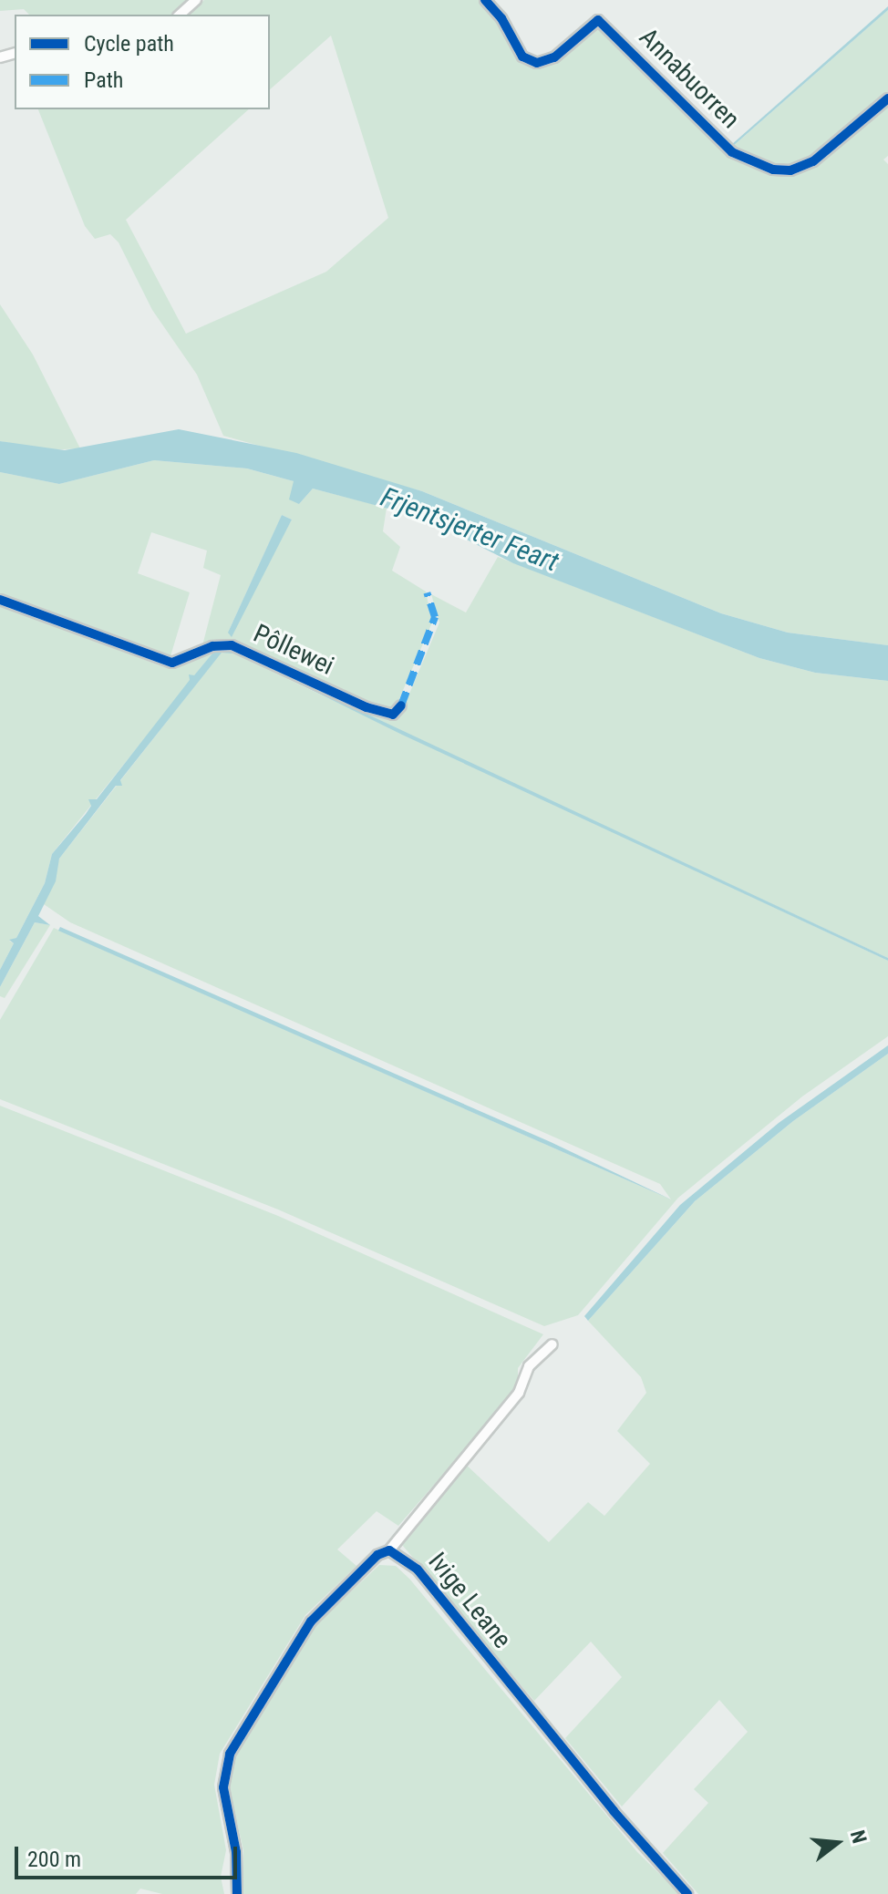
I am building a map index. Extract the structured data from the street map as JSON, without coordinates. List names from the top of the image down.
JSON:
{
  "streets": {
    "street": ["Annabuorren", "Pôllewei", "Ivige Leane"]
  },
  "water": ["Frjentsjerter Feart"],
  "legend": ["Cycle path", "Path"],
  "scale_bar": "200 m",
  "north": "right"
}
